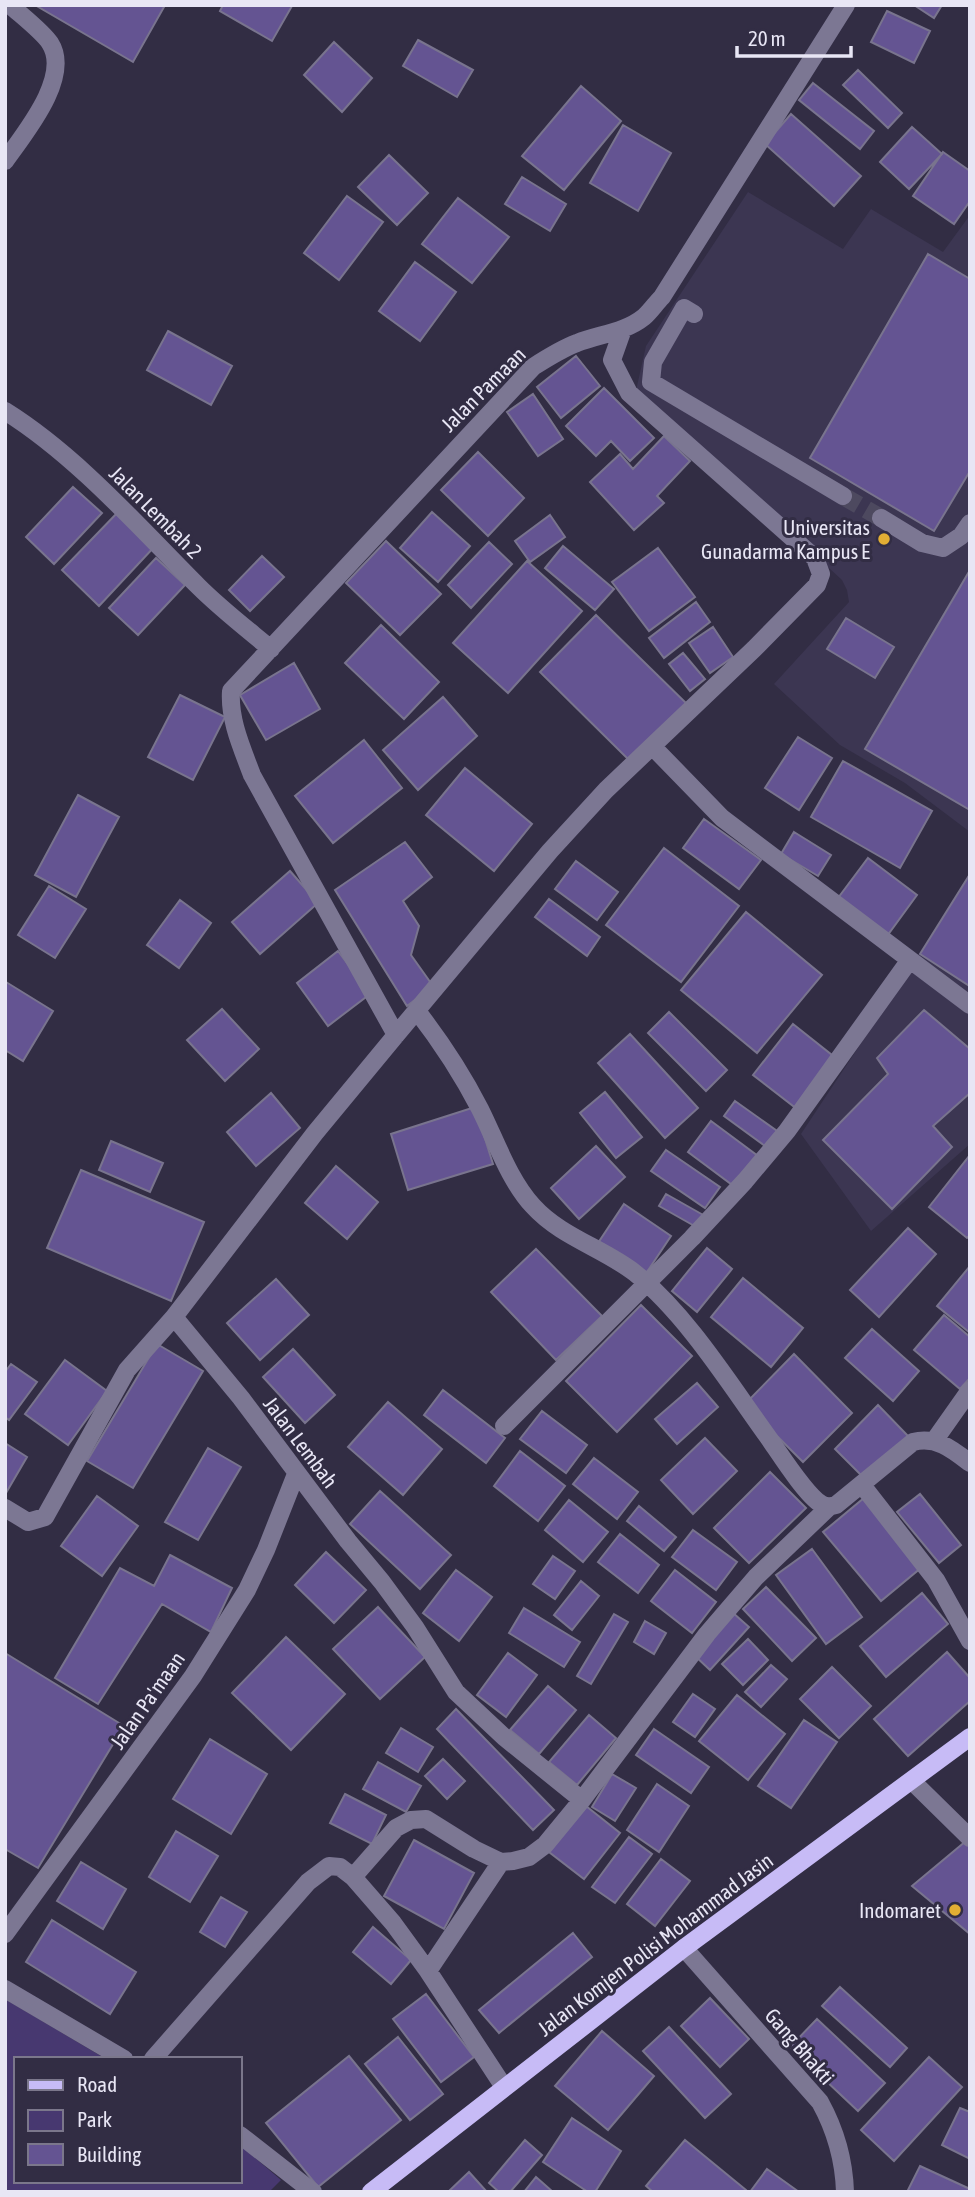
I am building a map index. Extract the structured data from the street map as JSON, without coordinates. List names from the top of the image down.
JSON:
{
  "streets": {
    "main road": ["Jalan Komjen Polisi Mohammad Jasin"],
    "street": [
      "Jalan Pamaan",
      "Jalan Lembah 2",
      "Jalan Lembah",
      "Jalan Pa'maan",
      "Gang Bhakti"
    ]
  },
  "crossings": [
    ["Jalan Pamaan", "Jalan Lembah 2"],
    ["Jalan Lembah", "Jalan Pa'maan"],
    ["Jalan Komjen Polisi Mohammad Jasin", "Gang Bhakti"]
  ],
  "places": ["Universitas Gunadarma Kampus E", "Indomaret"],
  "legend": ["Road", "Park", "Building"],
  "scale_bar": "20 m"
}
